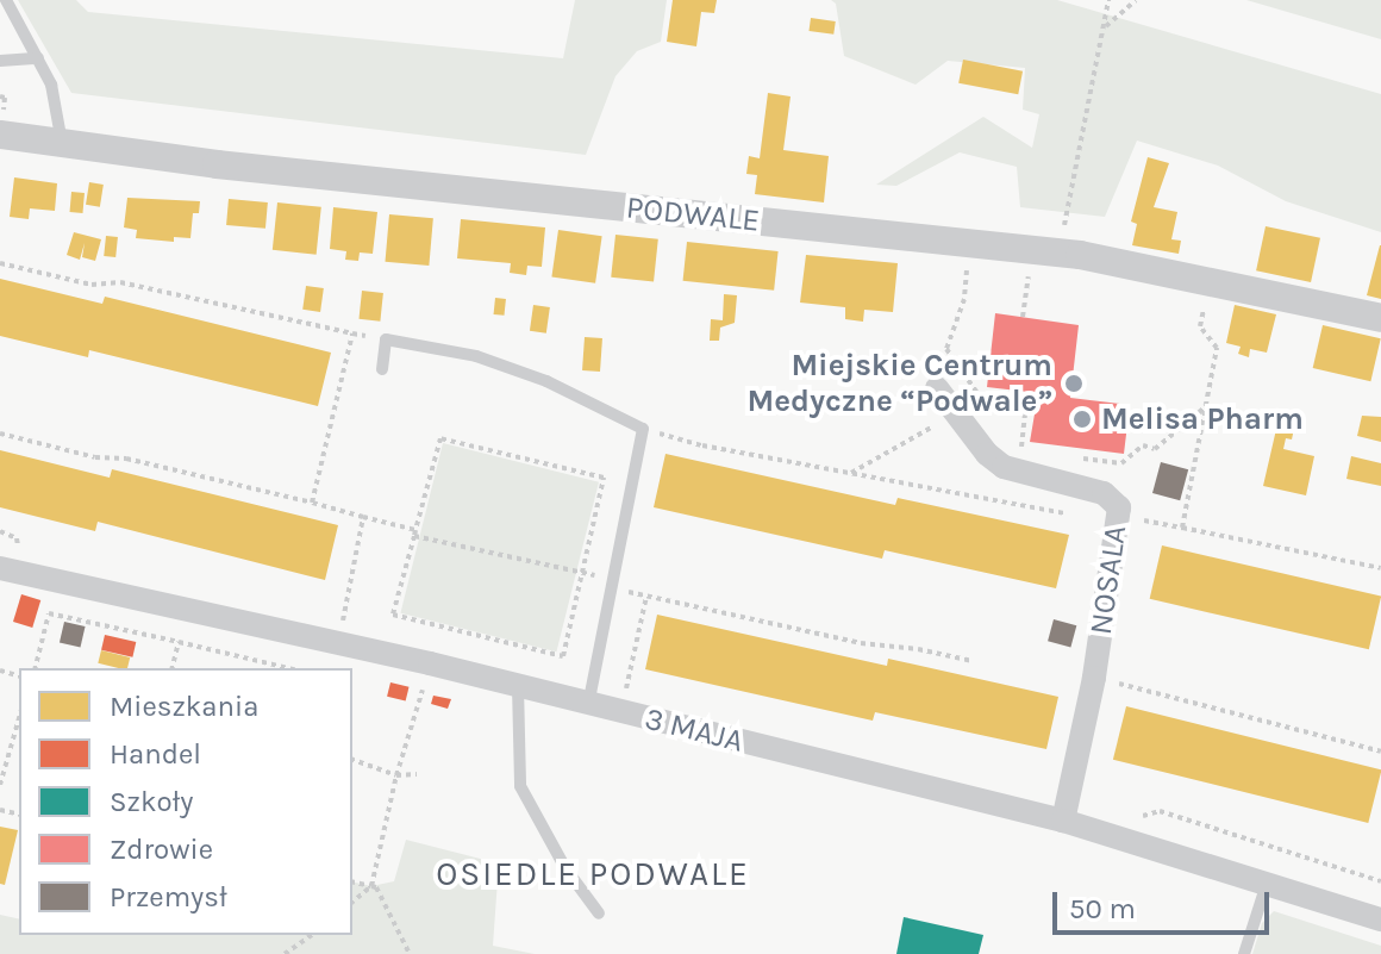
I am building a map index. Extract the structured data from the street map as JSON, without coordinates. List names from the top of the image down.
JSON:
{
  "streets": {
    "street": ["PODWALE", "NOSALA", "3 MAJA"]
  },
  "crossings": [
    ["NOSALA", "3 MAJA"]
  ],
  "districts": ["OSIEDLE PODWALE"],
  "places": ["Miejskie Centrum Medyczne “Podwale”", "Melisa Pharm"],
  "legend": [
    "Mieszkania",
    "Handel",
    "Szkoły",
    "Zdrowie",
    "Przemysł"
  ],
  "scale_bar": "50 m"
}
